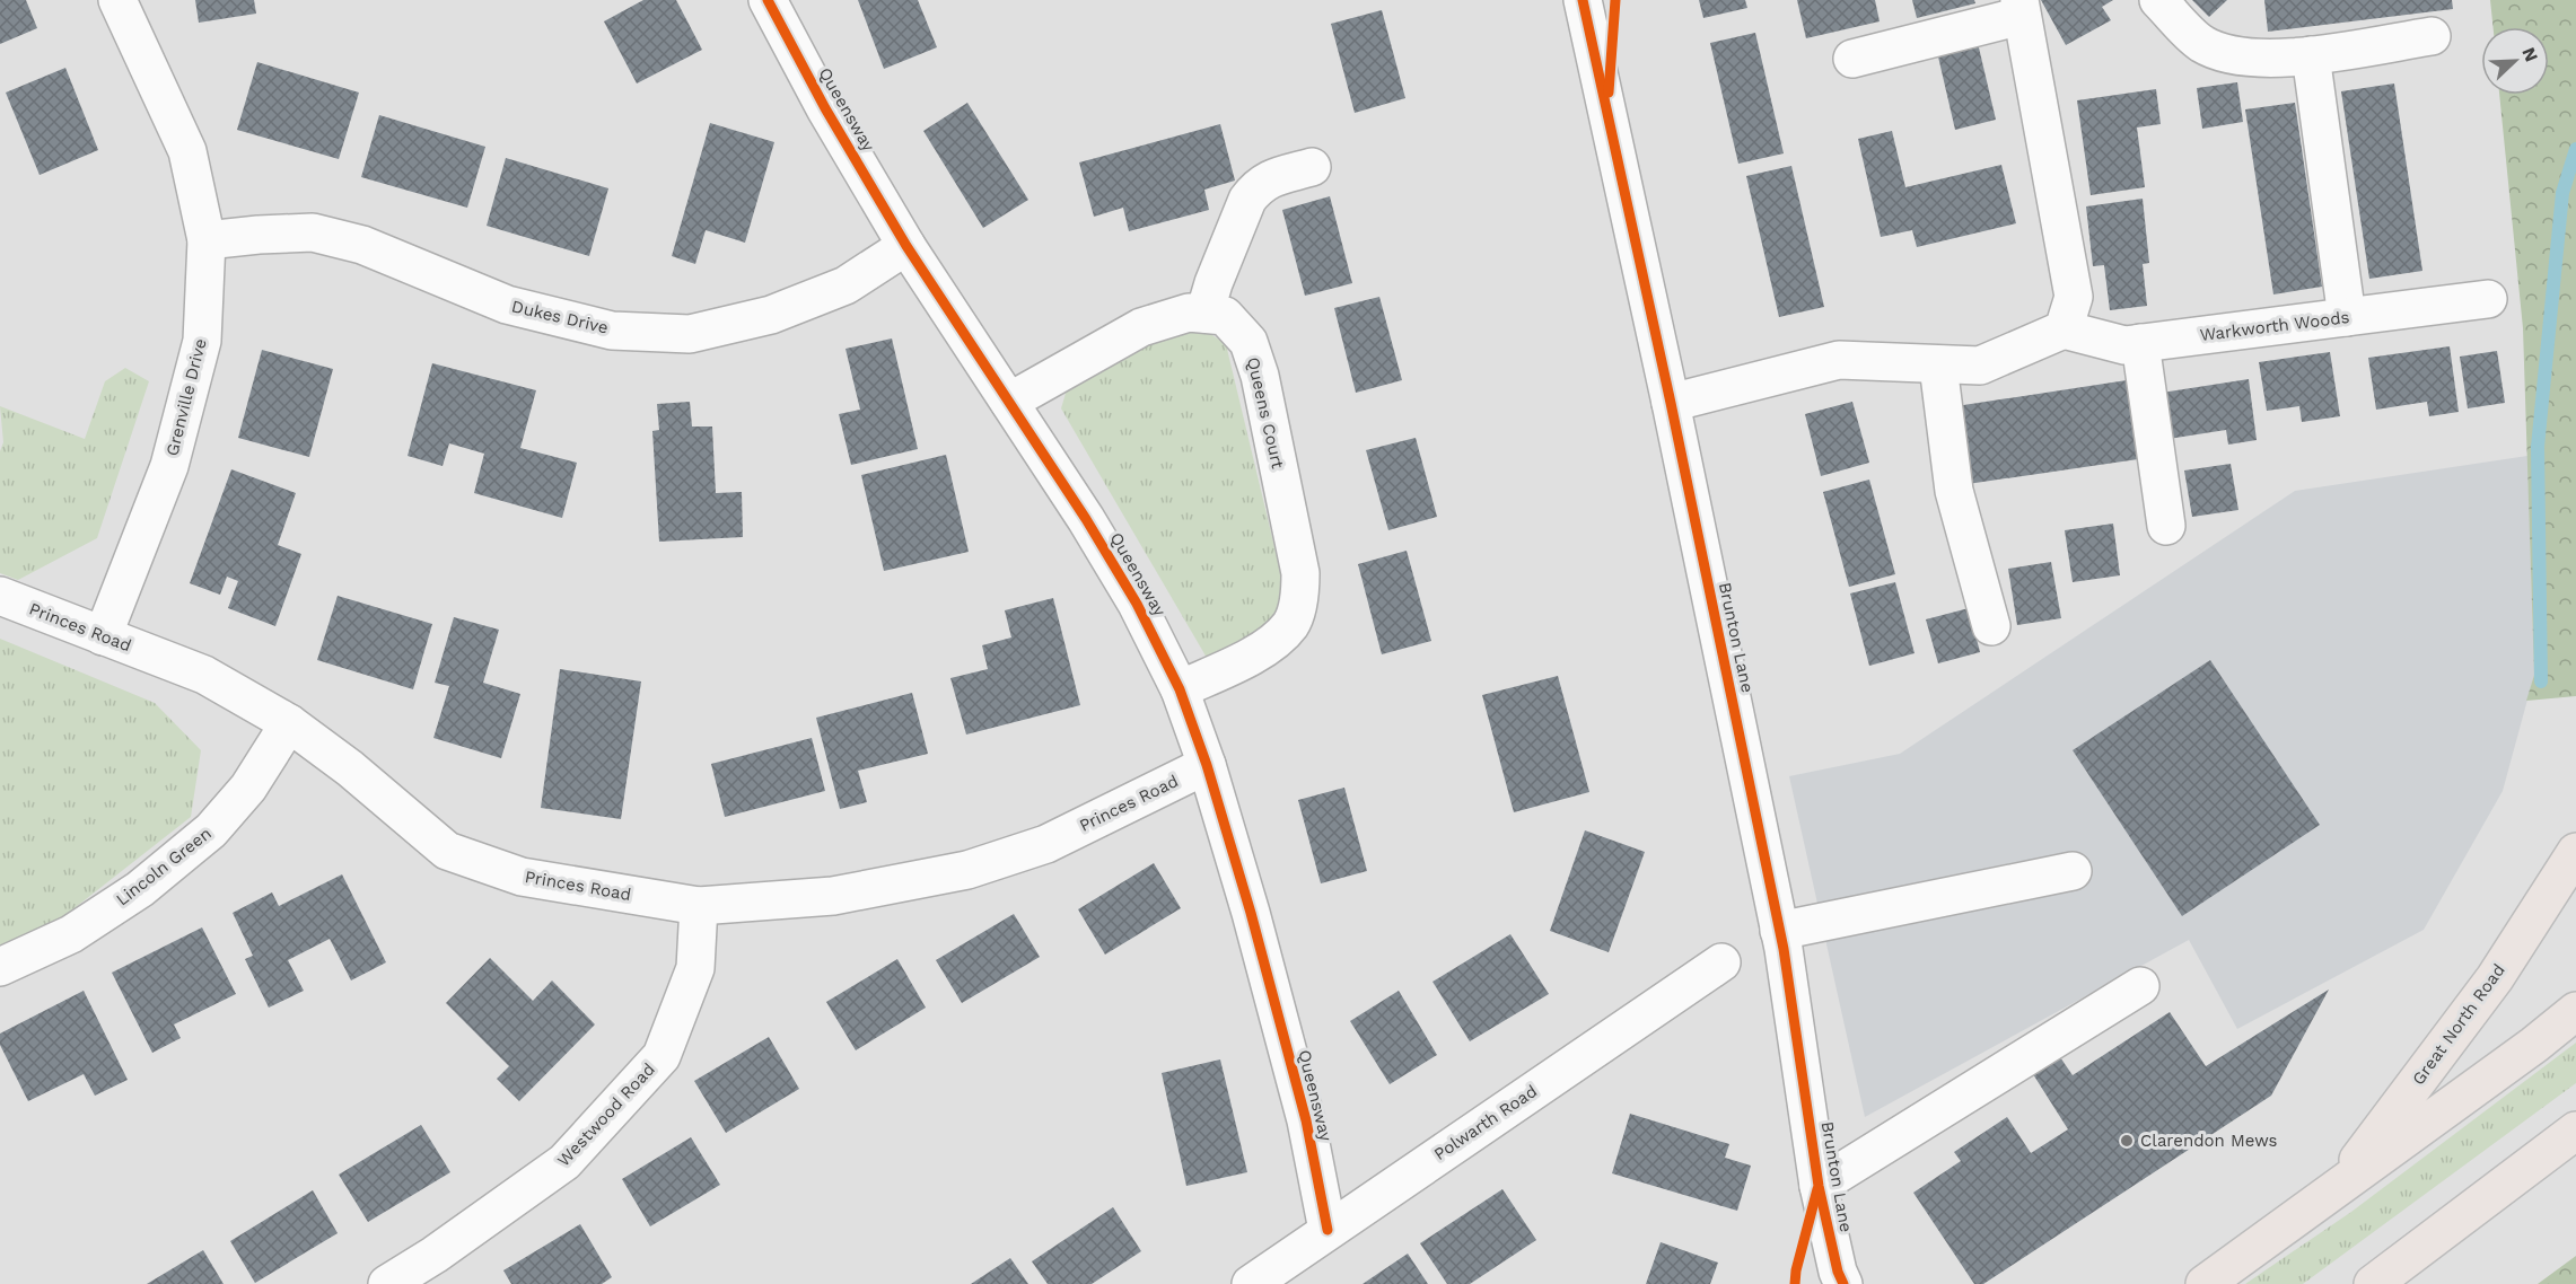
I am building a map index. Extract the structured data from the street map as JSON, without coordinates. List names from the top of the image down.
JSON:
{
  "streets": {
    "main road": ["Great North Road"],
    "street": [
      "Queensway",
      "Dukes Drive",
      "Warkworth Woods",
      "Grenville Drive",
      "Queens Court",
      "Princes Road",
      "Brunton Lane",
      "Lincoln Green",
      "Westwood Road",
      "Polwarth Road"
    ]
  },
  "crossings": [
    ["Queensway", "Dukes Drive"],
    ["Queensway", "Queens Court"],
    ["Queensway", "Princes Road"],
    ["Queensway", "Polwarth Road"],
    ["Dukes Drive", "Grenville Drive"],
    ["Grenville Drive", "Princes Road"],
    ["Princes Road", "Lincoln Green"],
    ["Princes Road", "Westwood Road"]
  ],
  "places": ["Clarendon Mews"],
  "north": "top right"
}
